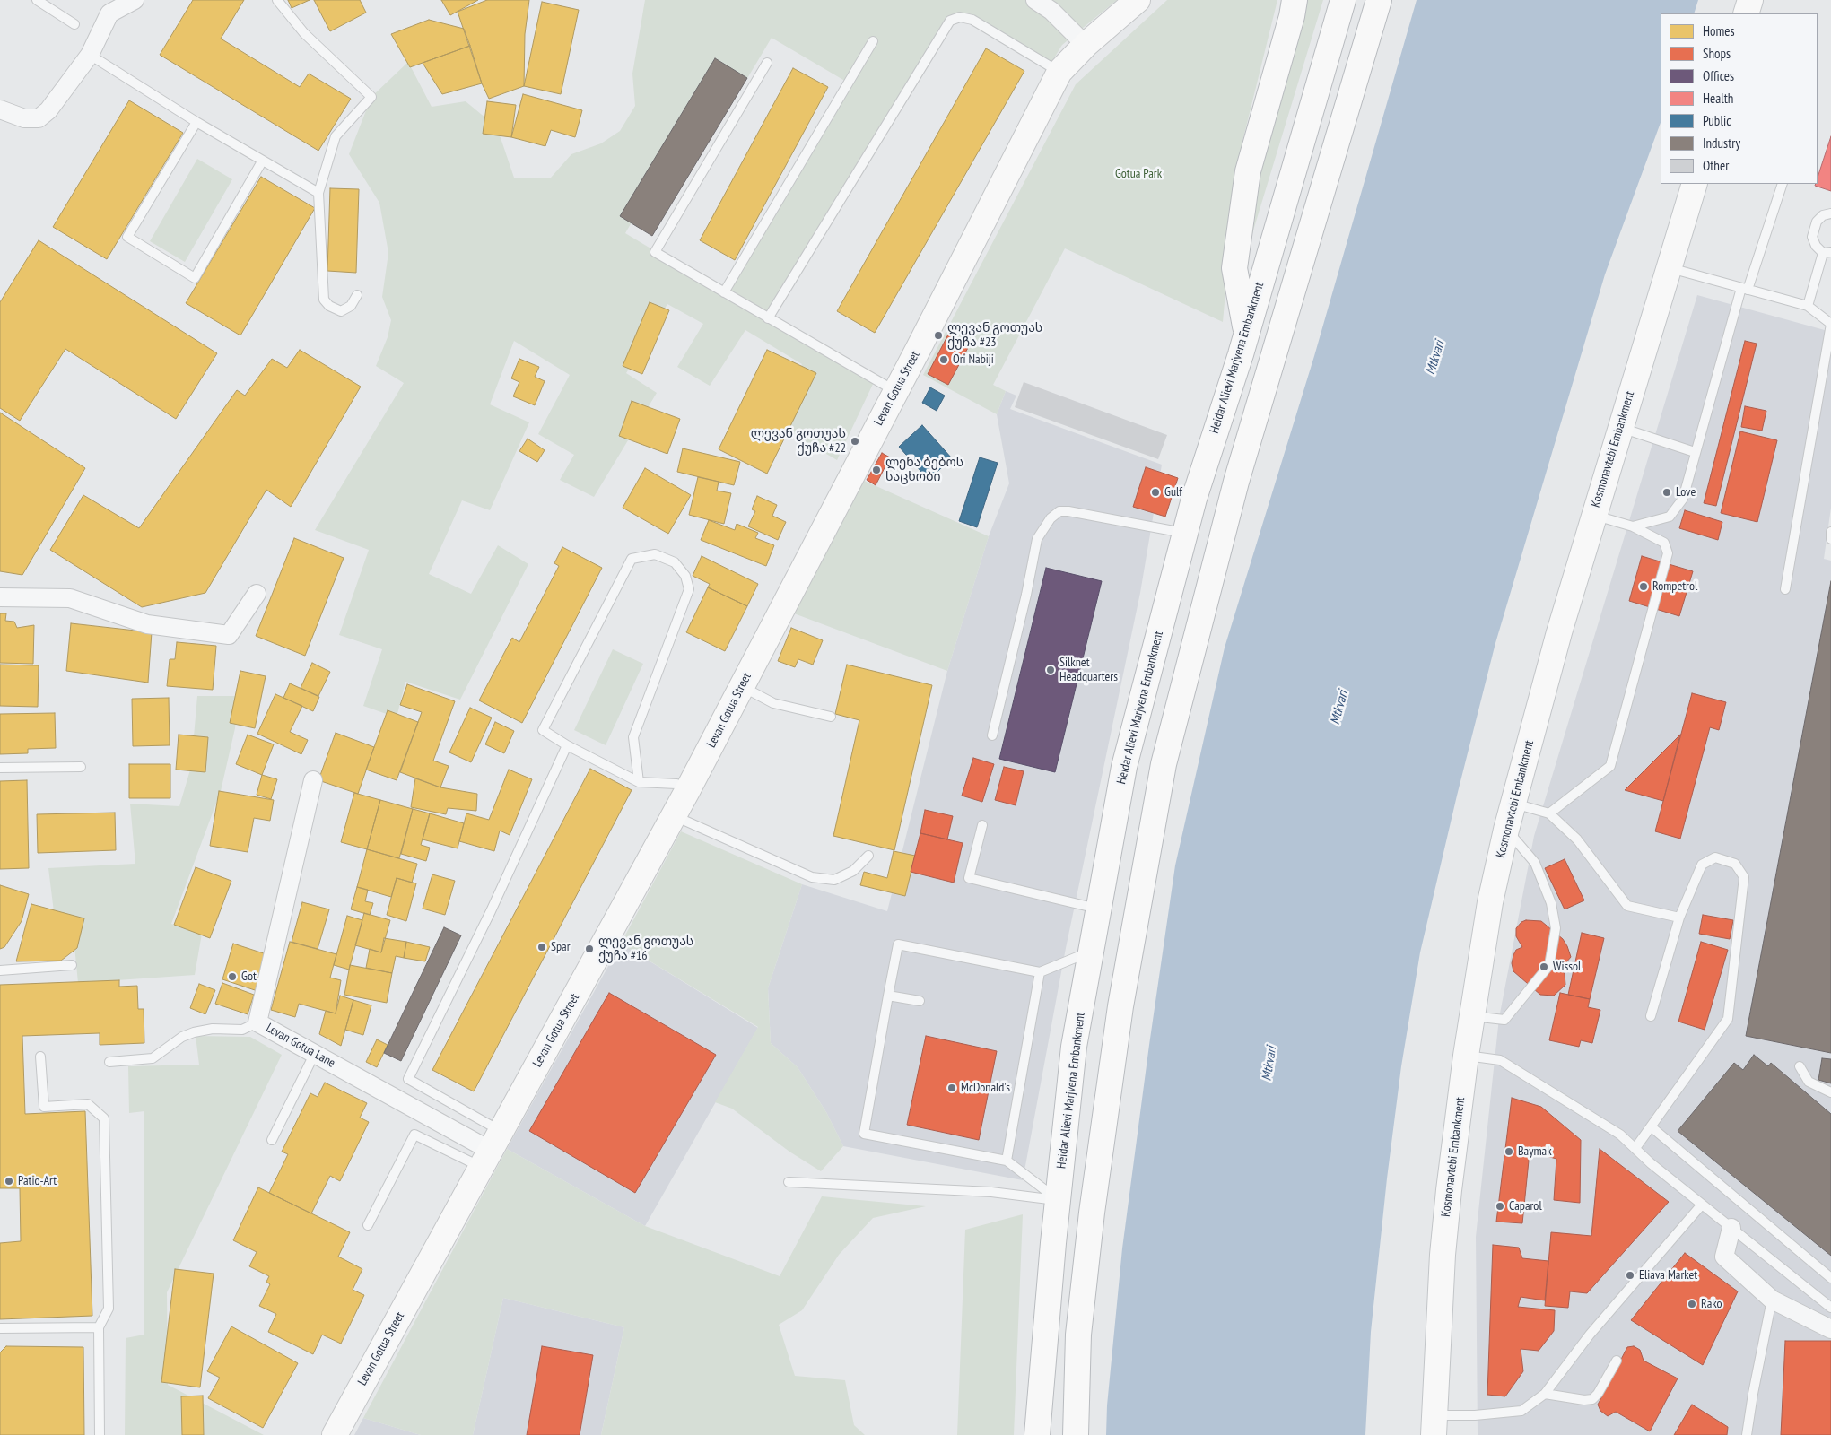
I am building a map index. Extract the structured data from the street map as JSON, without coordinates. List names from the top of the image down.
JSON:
{
  "streets": {
    "main road": ["Heidar Alievi Marjvena Embankment", "Levan Gotua Street", "Kosmonavtebi Embankment"],
    "street": ["Levan Gotua Lane"]
  },
  "crossings": [
    ["Levan Gotua Street", "Levan Gotua Lane"]
  ],
  "water": ["Mtkvari"],
  "parks": ["Gotua Park"],
  "places": [
    "ლევან გოთუას ქუჩა #23",
    "Ori Nabiji",
    "ლევან გოთუას ქუჩა #22",
    "ლენა ბებოს საცხობი",
    "Gulf",
    "Love",
    "Rompetrol",
    "Silknet Headquarters",
    "Spar",
    "ლევან გოთუას ქუჩა #16",
    "Wissol",
    "Got",
    "McDonald's",
    "Baymak",
    "Patio-Art",
    "Caparol",
    "Eliava Market",
    "Rako"
  ],
  "legend": [
    "Homes",
    "Shops",
    "Offices",
    "Health",
    "Public",
    "Industry",
    "Other"
  ]
}
